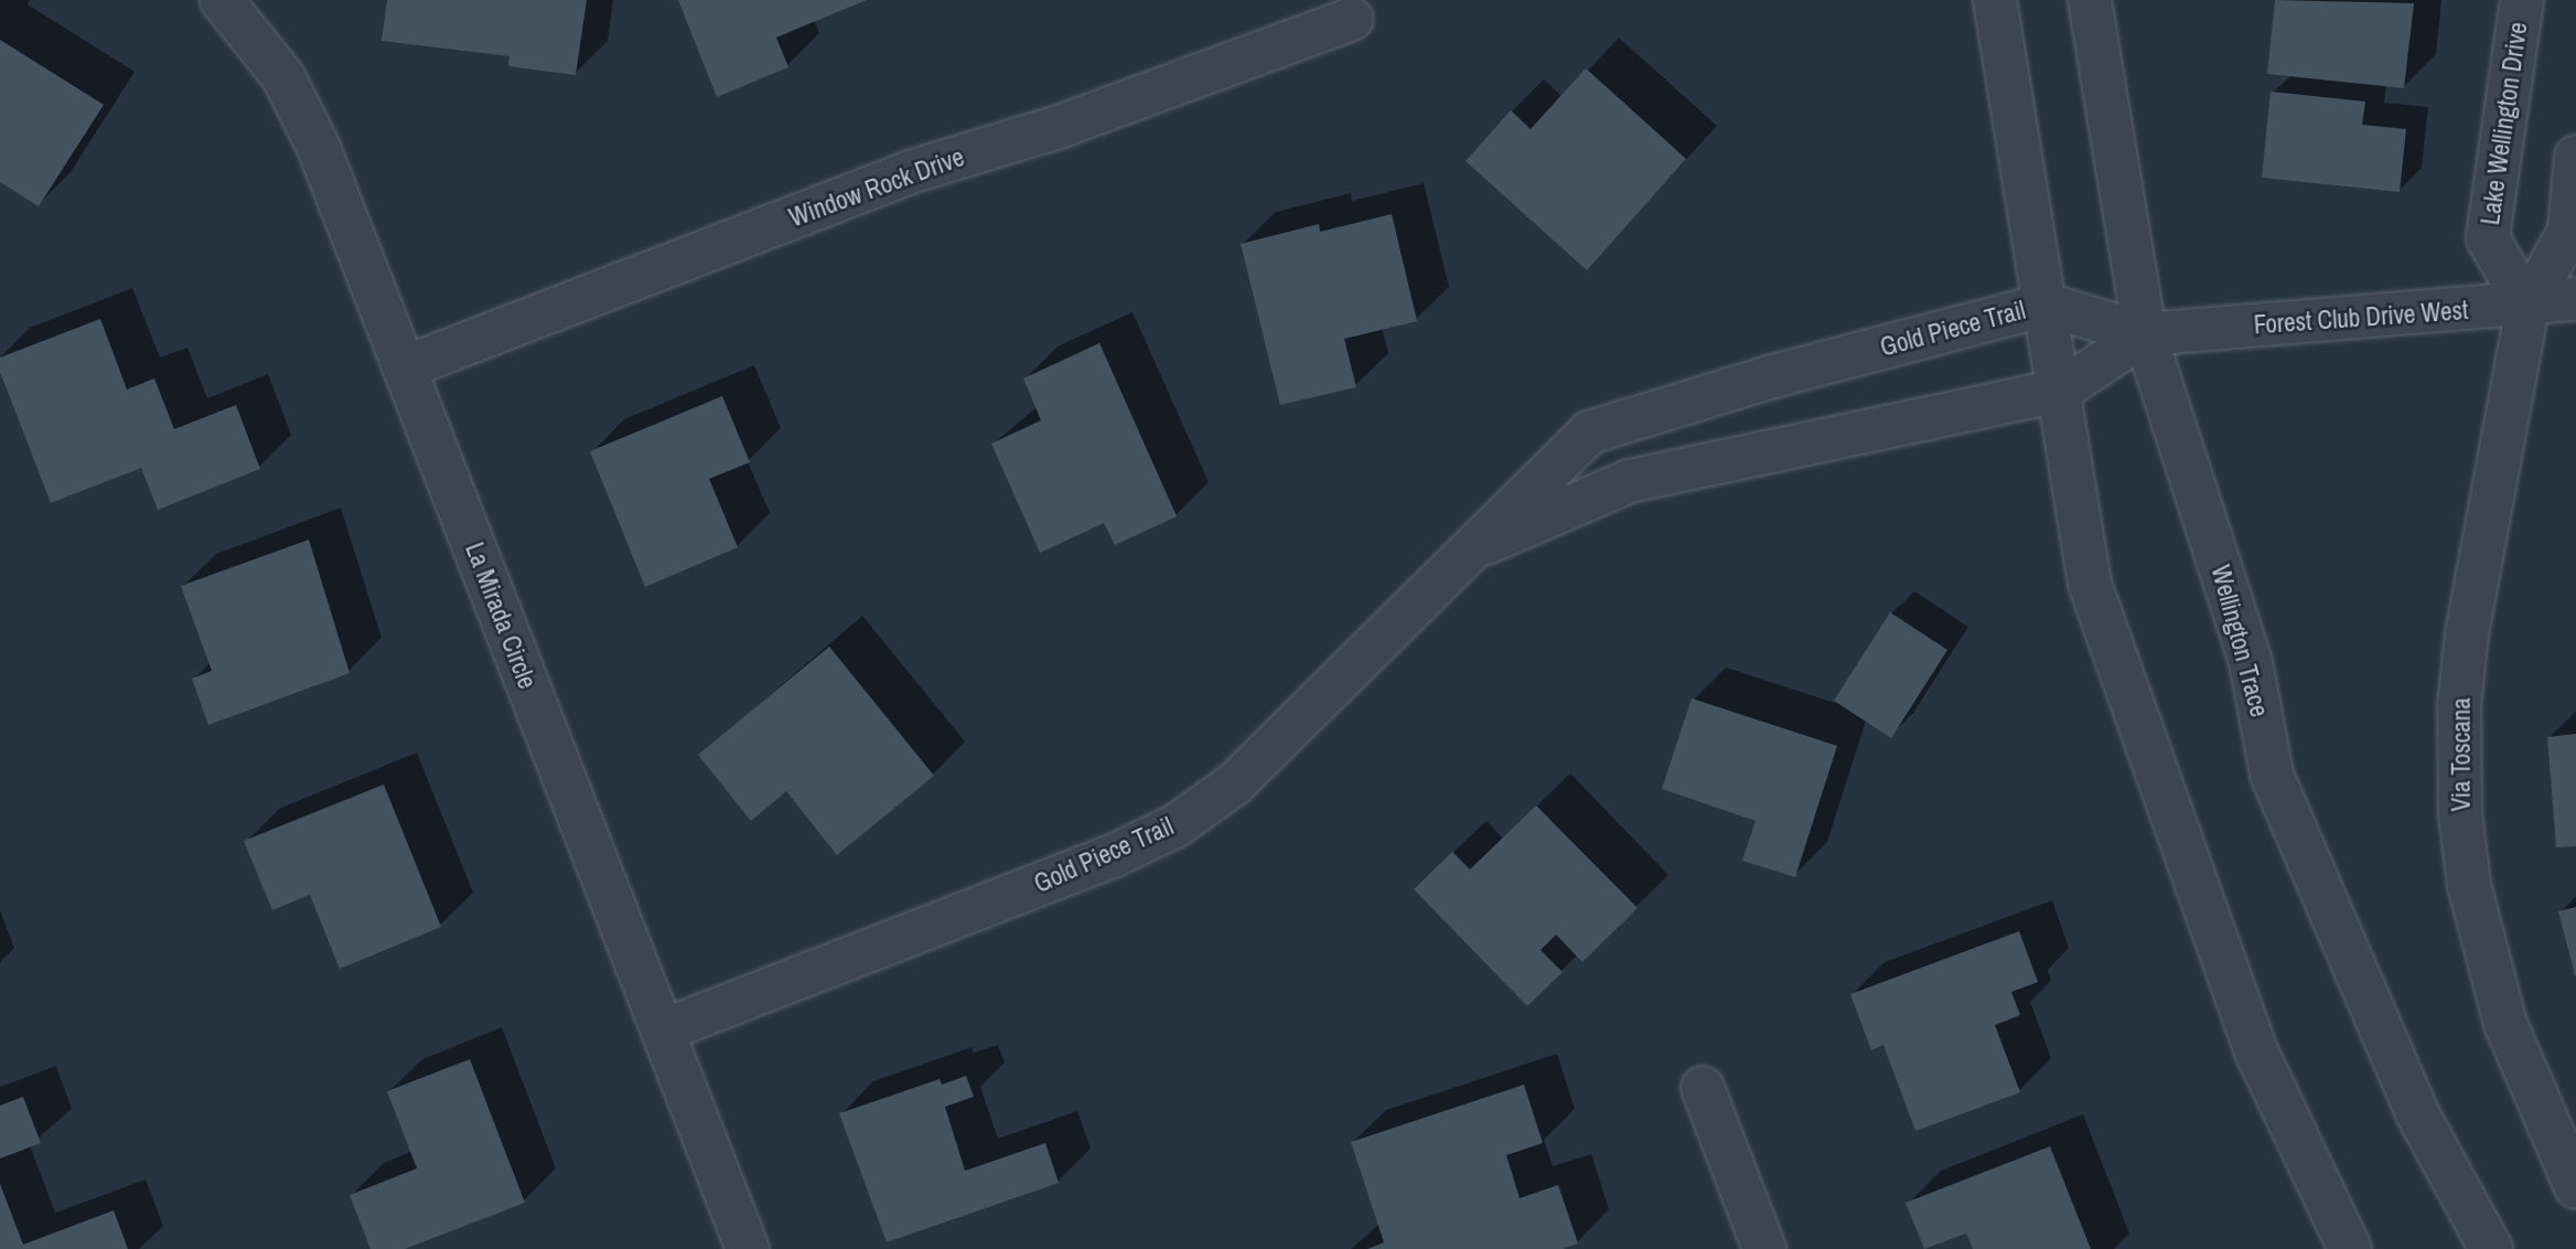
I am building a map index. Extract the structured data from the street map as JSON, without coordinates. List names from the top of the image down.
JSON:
{
  "streets": {
    "street": [
      "Lake Wellington Drive",
      "Window Rock Drive",
      "Forest Club Drive West",
      "Gold Piece Trail",
      "La Mirada Circle",
      "Wellington Trace",
      "Via Toscana"
    ]
  },
  "crossings": [
    ["Lake Wellington Drive", "Forest Club Drive West"],
    ["Lake Wellington Drive", "Via Toscana"],
    ["Window Rock Drive", "La Mirada Circle"],
    ["Forest Club Drive West", "Gold Piece Trail"],
    ["Forest Club Drive West", "Wellington Trace"],
    ["Forest Club Drive West", "Via Toscana"],
    ["Gold Piece Trail", "La Mirada Circle"],
    ["Gold Piece Trail", "Wellington Trace"]
  ]
}
